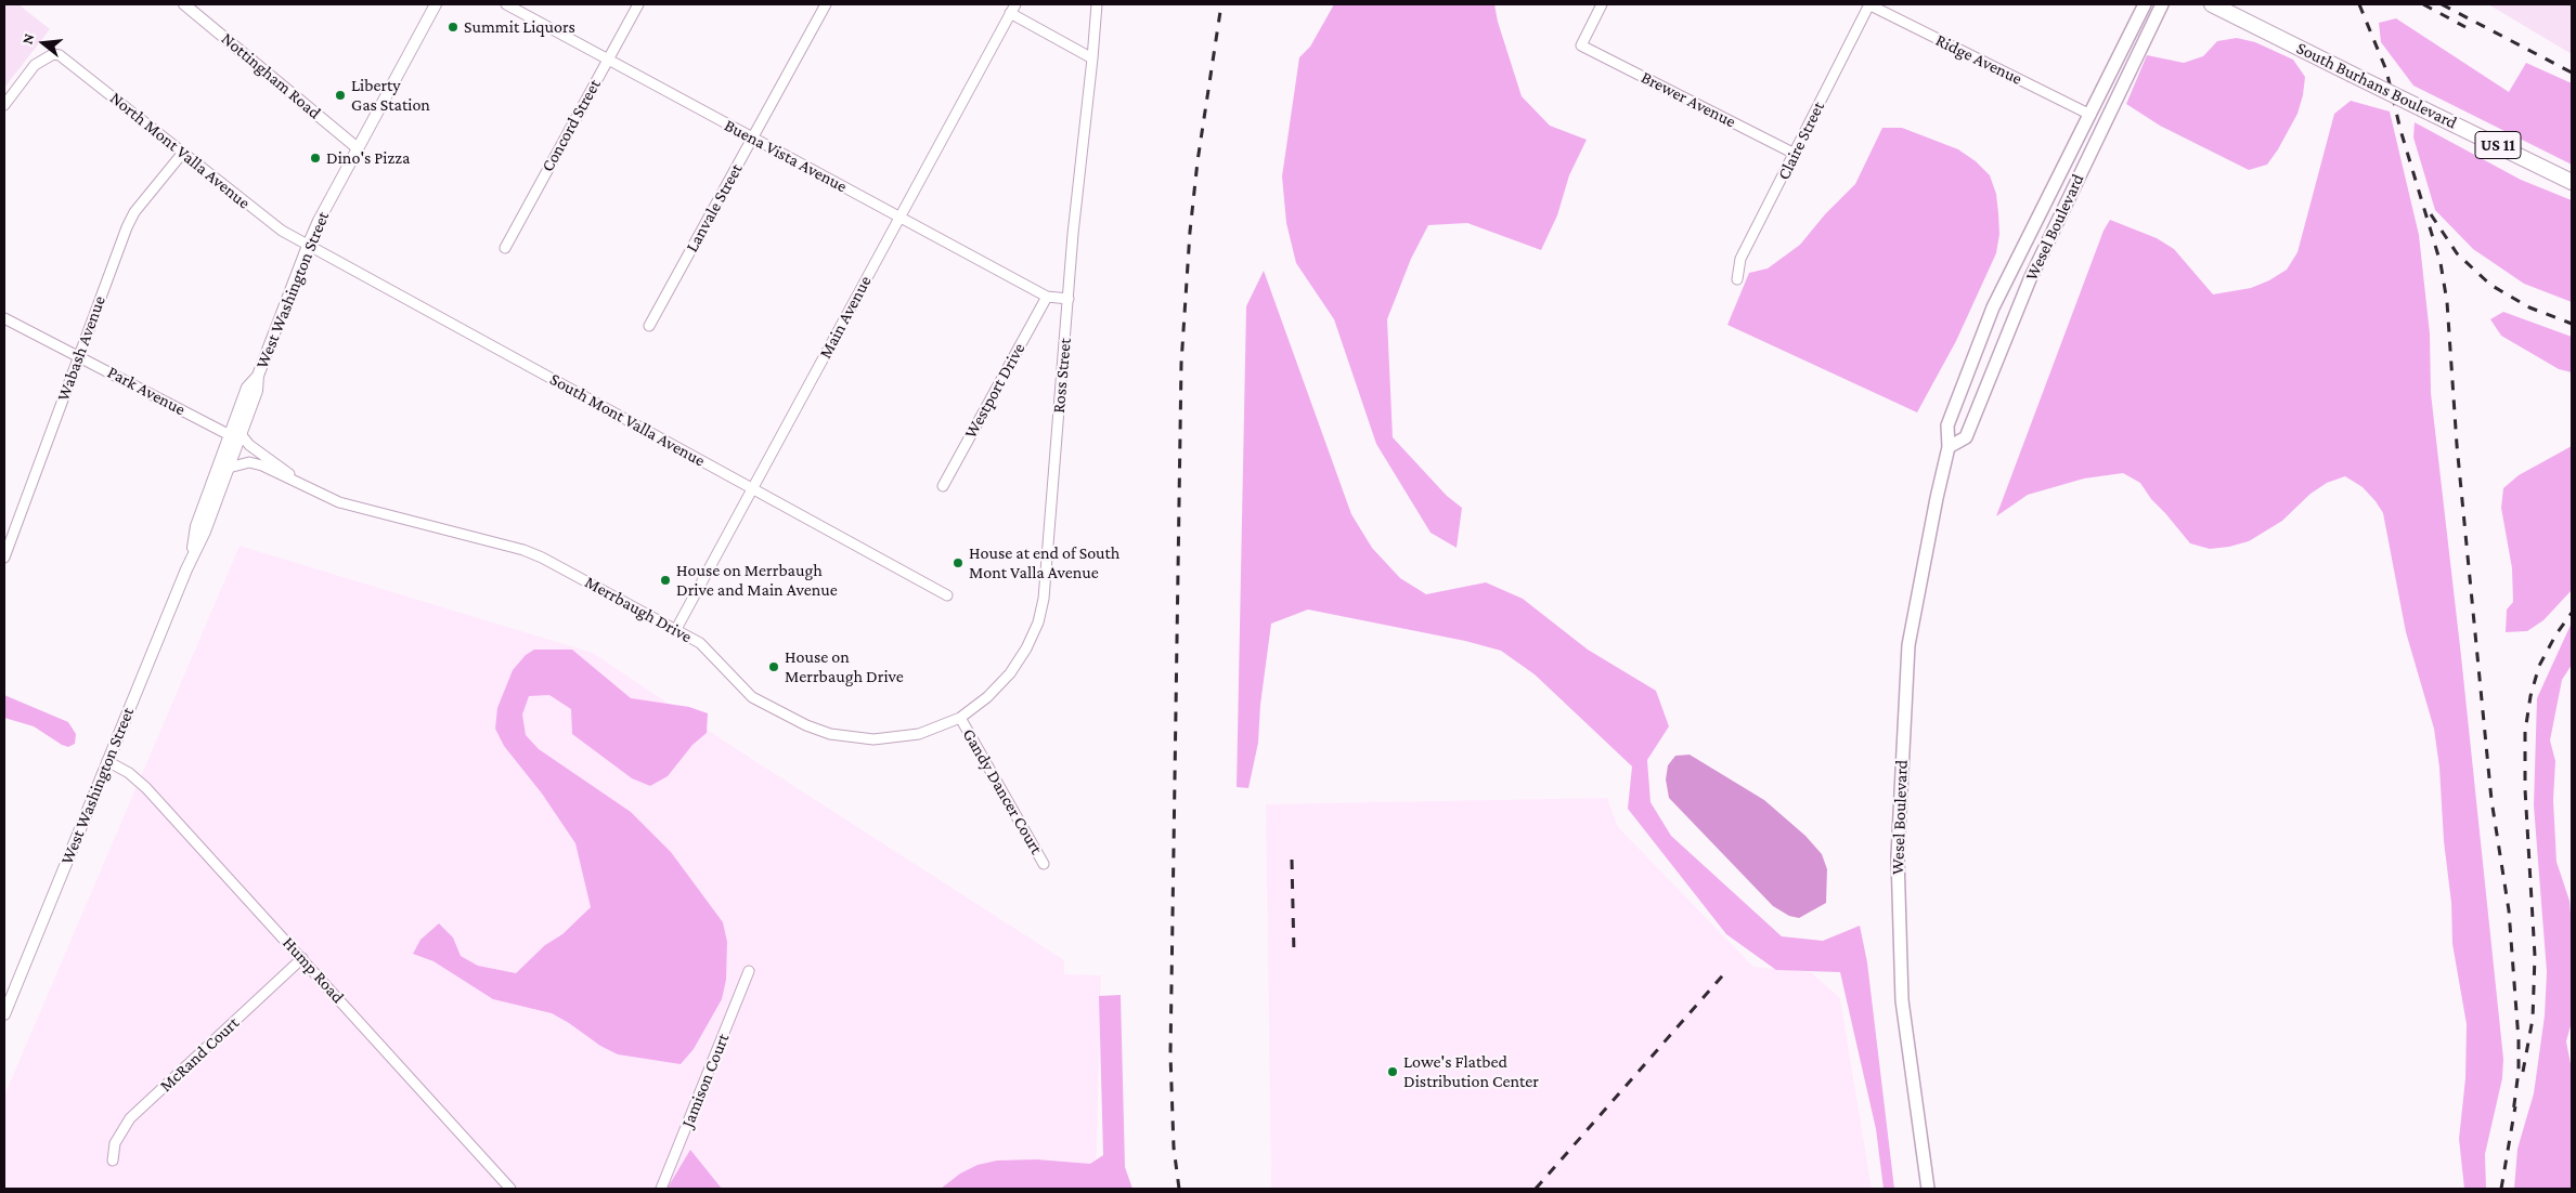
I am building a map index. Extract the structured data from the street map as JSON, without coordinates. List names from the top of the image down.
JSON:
{
  "streets": {
    "main road": ["South Burhans Boulevard", "US 11", "Wesel Boulevard"],
    "street": [
      "Ridge Avenue",
      "Nottingham Road",
      "Brewer Avenue",
      "Concord Street",
      "Claire Street",
      "North Mont Valla Avenue",
      "Buena Vista Avenue",
      "Lanvale Street",
      "West Washington Street",
      "Main Avenue",
      "Wabash Avenue",
      "Ross Street",
      "Park Avenue",
      "Westport Drive",
      "South Mont Valla Avenue",
      "Merrbaugh Drive",
      "Gandy Dancer Court",
      "Hump Road",
      "McRand Court",
      "Jamison Court"
    ]
  },
  "crossings": [
    ["Ridge Avenue", "Claire Street"],
    ["Ridge Avenue", "Wesel Boulevard"],
    ["Nottingham Road", "West Washington Street"],
    ["Brewer Avenue", "Claire Street"],
    ["Concord Street", "Buena Vista Avenue"],
    ["North Mont Valla Avenue", "West Washington Street"],
    ["North Mont Valla Avenue", "Wabash Avenue"],
    ["North Mont Valla Avenue", "South Mont Valla Avenue"],
    ["Buena Vista Avenue", "Lanvale Street"],
    ["Buena Vista Avenue", "Main Avenue"],
    ["Buena Vista Avenue", "Ross Street"],
    ["Buena Vista Avenue", "Westport Drive"],
    ["West Washington Street", "Park Avenue"],
    ["West Washington Street", "South Mont Valla Avenue"],
    ["West Washington Street", "Merrbaugh Drive"],
    ["West Washington Street", "Hump Road"],
    ["Main Avenue", "South Mont Valla Avenue"],
    ["Main Avenue", "Merrbaugh Drive"],
    ["Wabash Avenue", "Park Avenue"],
    ["Ross Street", "Merrbaugh Drive"],
    ["Ross Street", "Gandy Dancer Court"],
    ["Park Avenue", "Merrbaugh Drive"],
    ["Merrbaugh Drive", "Gandy Dancer Court"],
    ["Hump Road", "McRand Court"]
  ],
  "places": [
    "Summit Liquors",
    "Liberty Gas Station",
    "Dino's Pizza",
    "House at end of South Mont Valla Avenue",
    "House on Merrbaugh Drive and Main Avenue",
    "House on Merrbaugh Drive",
    "Lowe's Flatbed Distribution Center"
  ],
  "north": "left"
}
